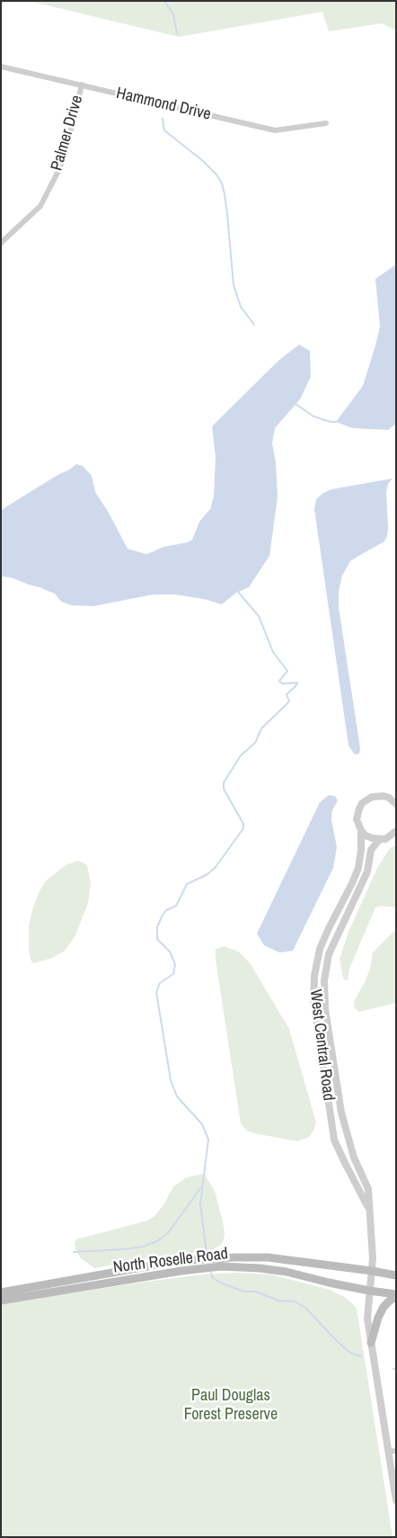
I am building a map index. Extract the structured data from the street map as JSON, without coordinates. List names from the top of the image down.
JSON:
{
  "streets": {
    "main road": ["North Roselle Road"],
    "street": ["Hammond Drive", "Palmer Drive", "West Central Road"]
  },
  "crossings": [
    ["Hammond Drive", "Palmer Drive"],
    ["West Central Road", "North Roselle Road"]
  ],
  "parks": ["Paul Douglas Forest Preserve"]
}
